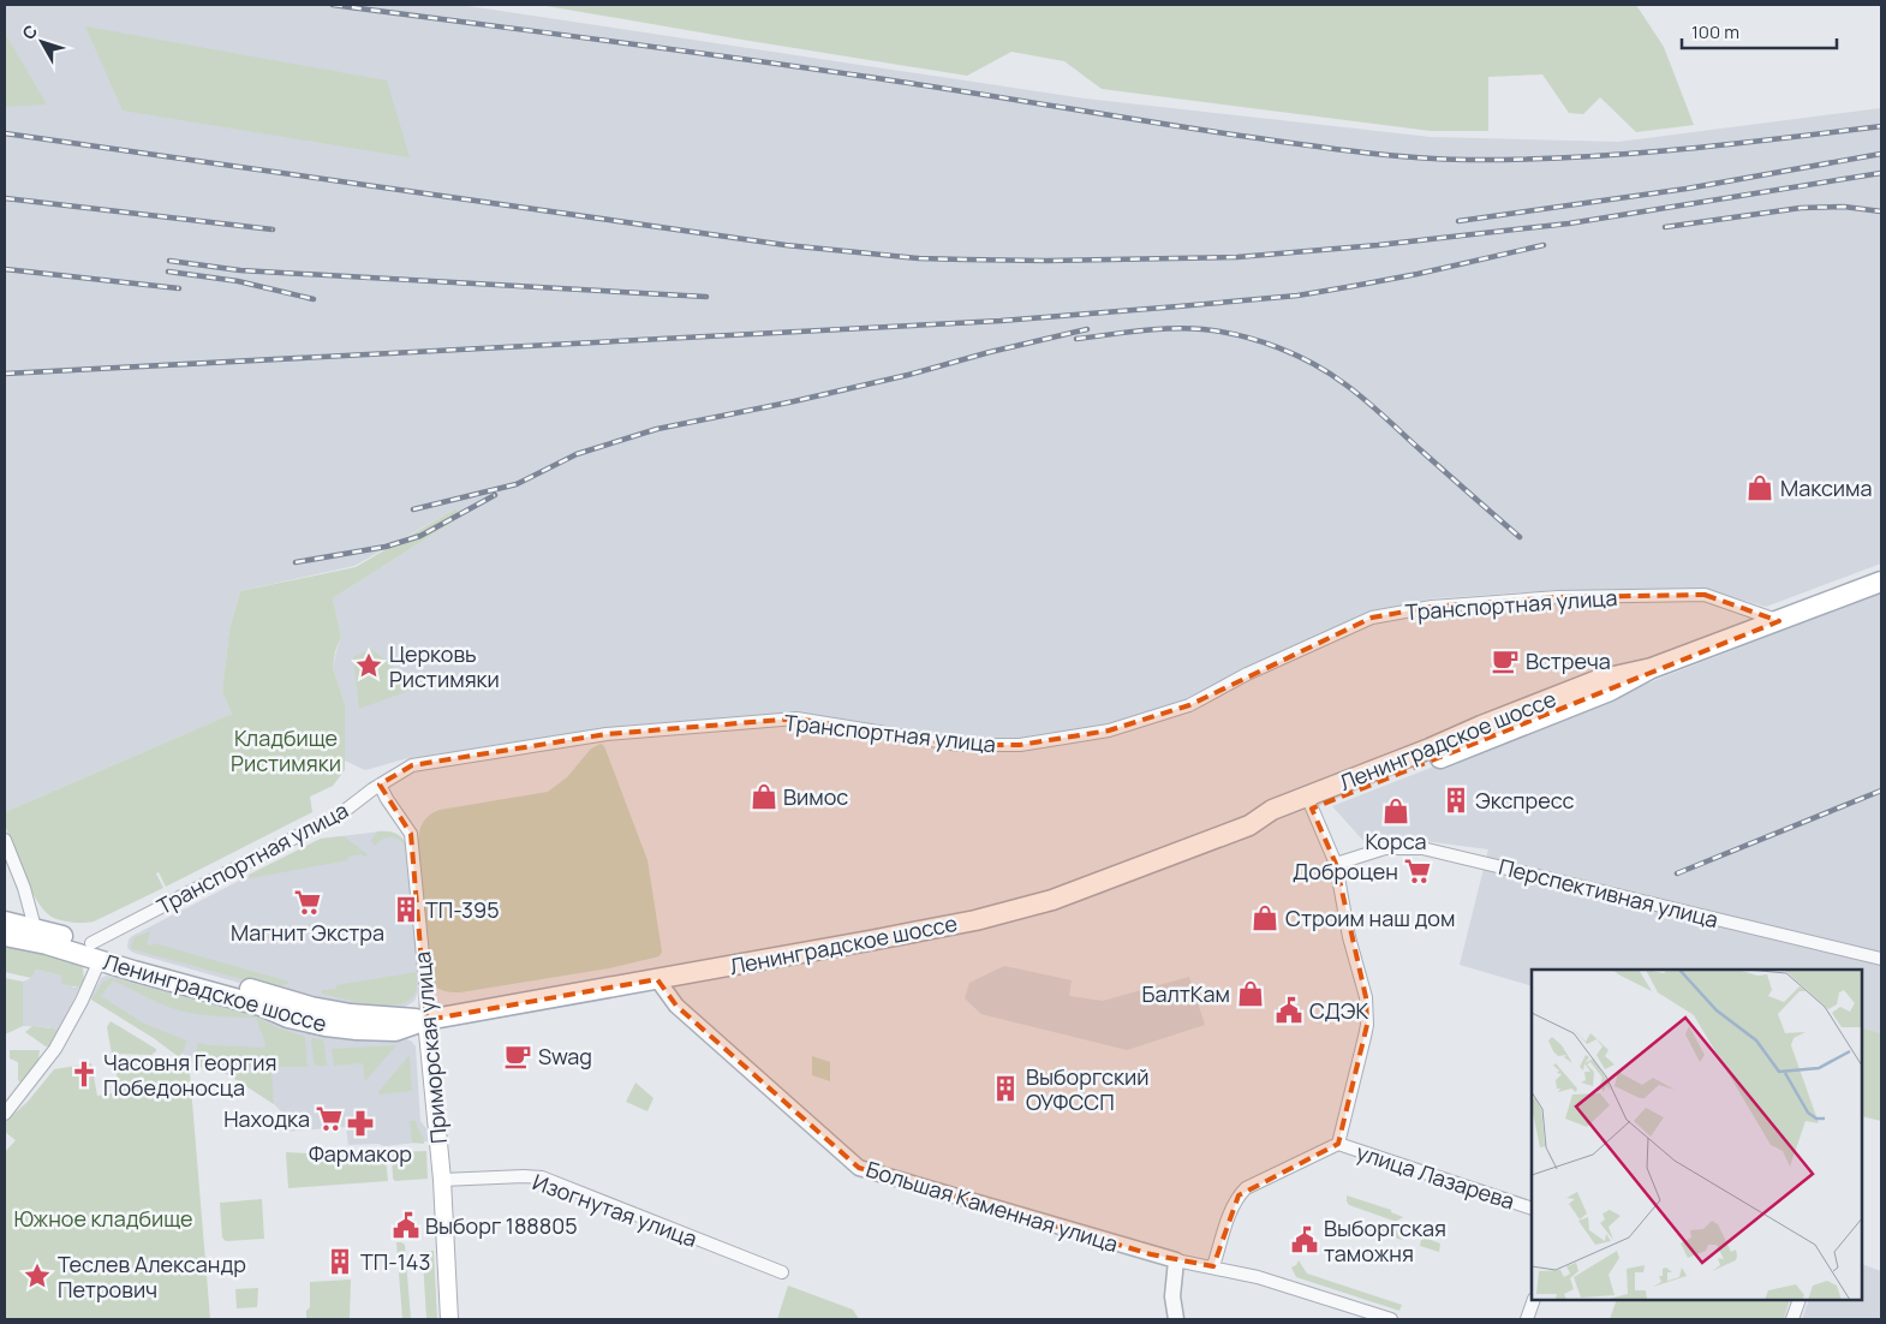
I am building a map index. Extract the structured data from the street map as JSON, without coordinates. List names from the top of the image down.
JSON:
{
  "streets": {
    "main road": ["Ленинградское шоссе", "Приморская улица"],
    "street": [
      "Транспортная улица",
      "Перспективная улица",
      "улица Лазарева",
      "Большая Каменная улица",
      "Изогнутая улица"
    ]
  },
  "crossings": [
    ["Транспортная улица", "Ленинградское шоссе"],
    ["Транспортная улица", "Приморская улица"],
    ["Ленинградское шоссе", "Приморская улица"],
    ["Ленинградское шоссе", "Большая Каменная улица"],
    ["Приморская улица", "Изогнутая улица"]
  ],
  "parks": ["Кладбище Ристимяки", "Южное кладбище"],
  "places": {
    "shop": [
      "Максима",
      "Вимос",
      "Корса",
      "Строим наш дом",
      "БалтКам"
    ],
    "cafe": ["Встреча", "Swag"],
    "place": ["Церковь Ристимяки", "Теслев Александр Петрович"],
    "building": [
      "Экспресс",
      "ТП-395",
      "Выборгский ОУФССП",
      "ТП-143"
    ],
    "supermarket": ["Доброцен", "Магнит Экстра", "Находка"],
    "public building": ["СДЭК", "Выборг 188805", "Выборгская таможня"],
    "church": ["Часовня Георгия Победоносца"],
    "pharmacy": ["Фармакор"]
  },
  "scale_bar": "100 m",
  "north": "top left"
}
